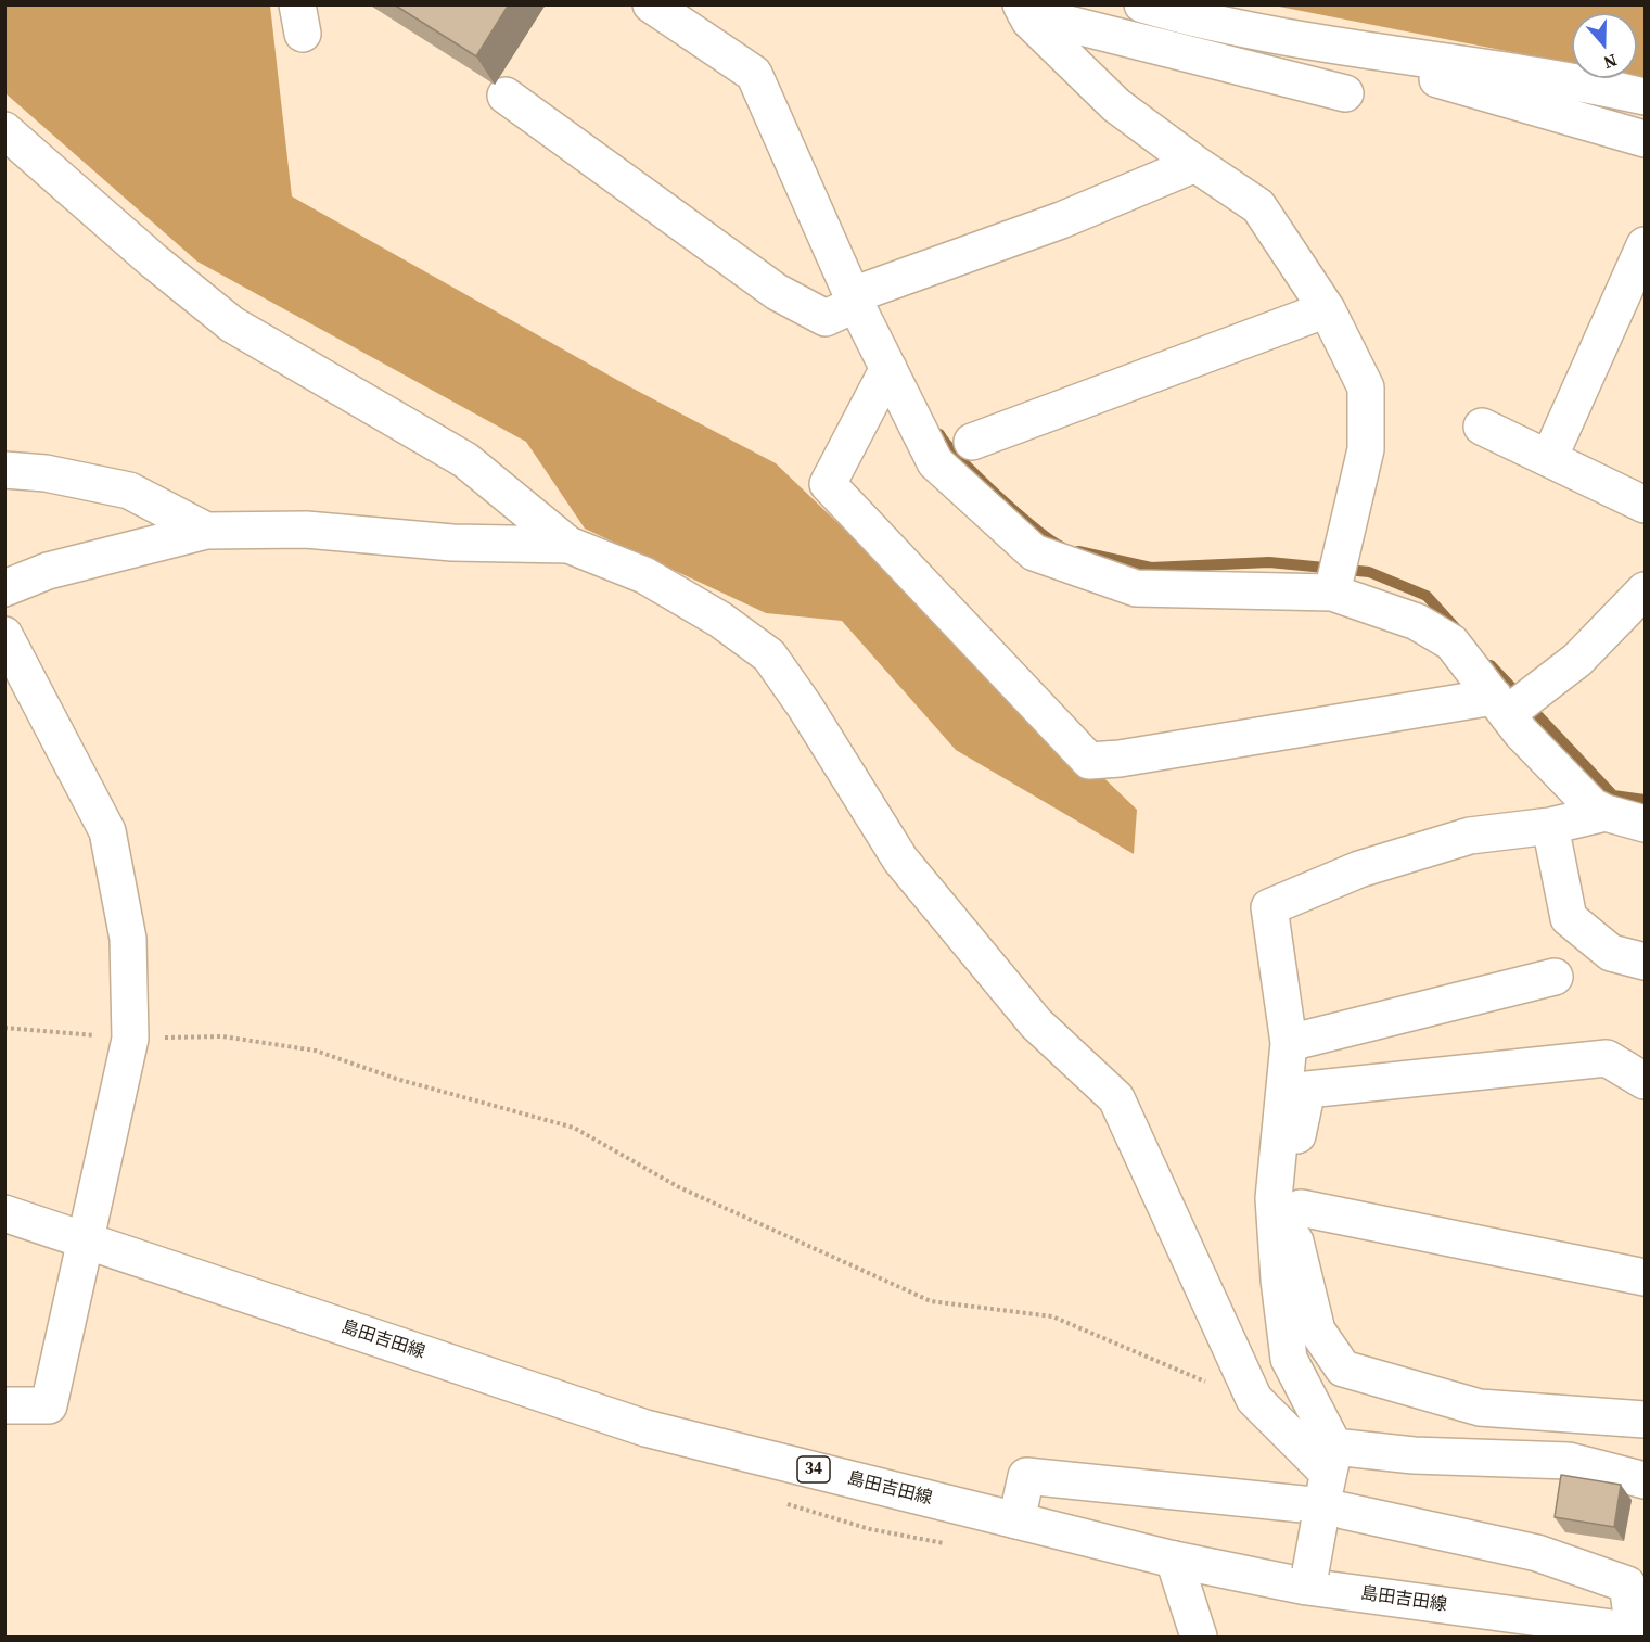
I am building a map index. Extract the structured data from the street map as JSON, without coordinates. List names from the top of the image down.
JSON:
{
  "streets": {
    "street": ["島田吉田線", "34"]
  },
  "north": "bottom"
}
